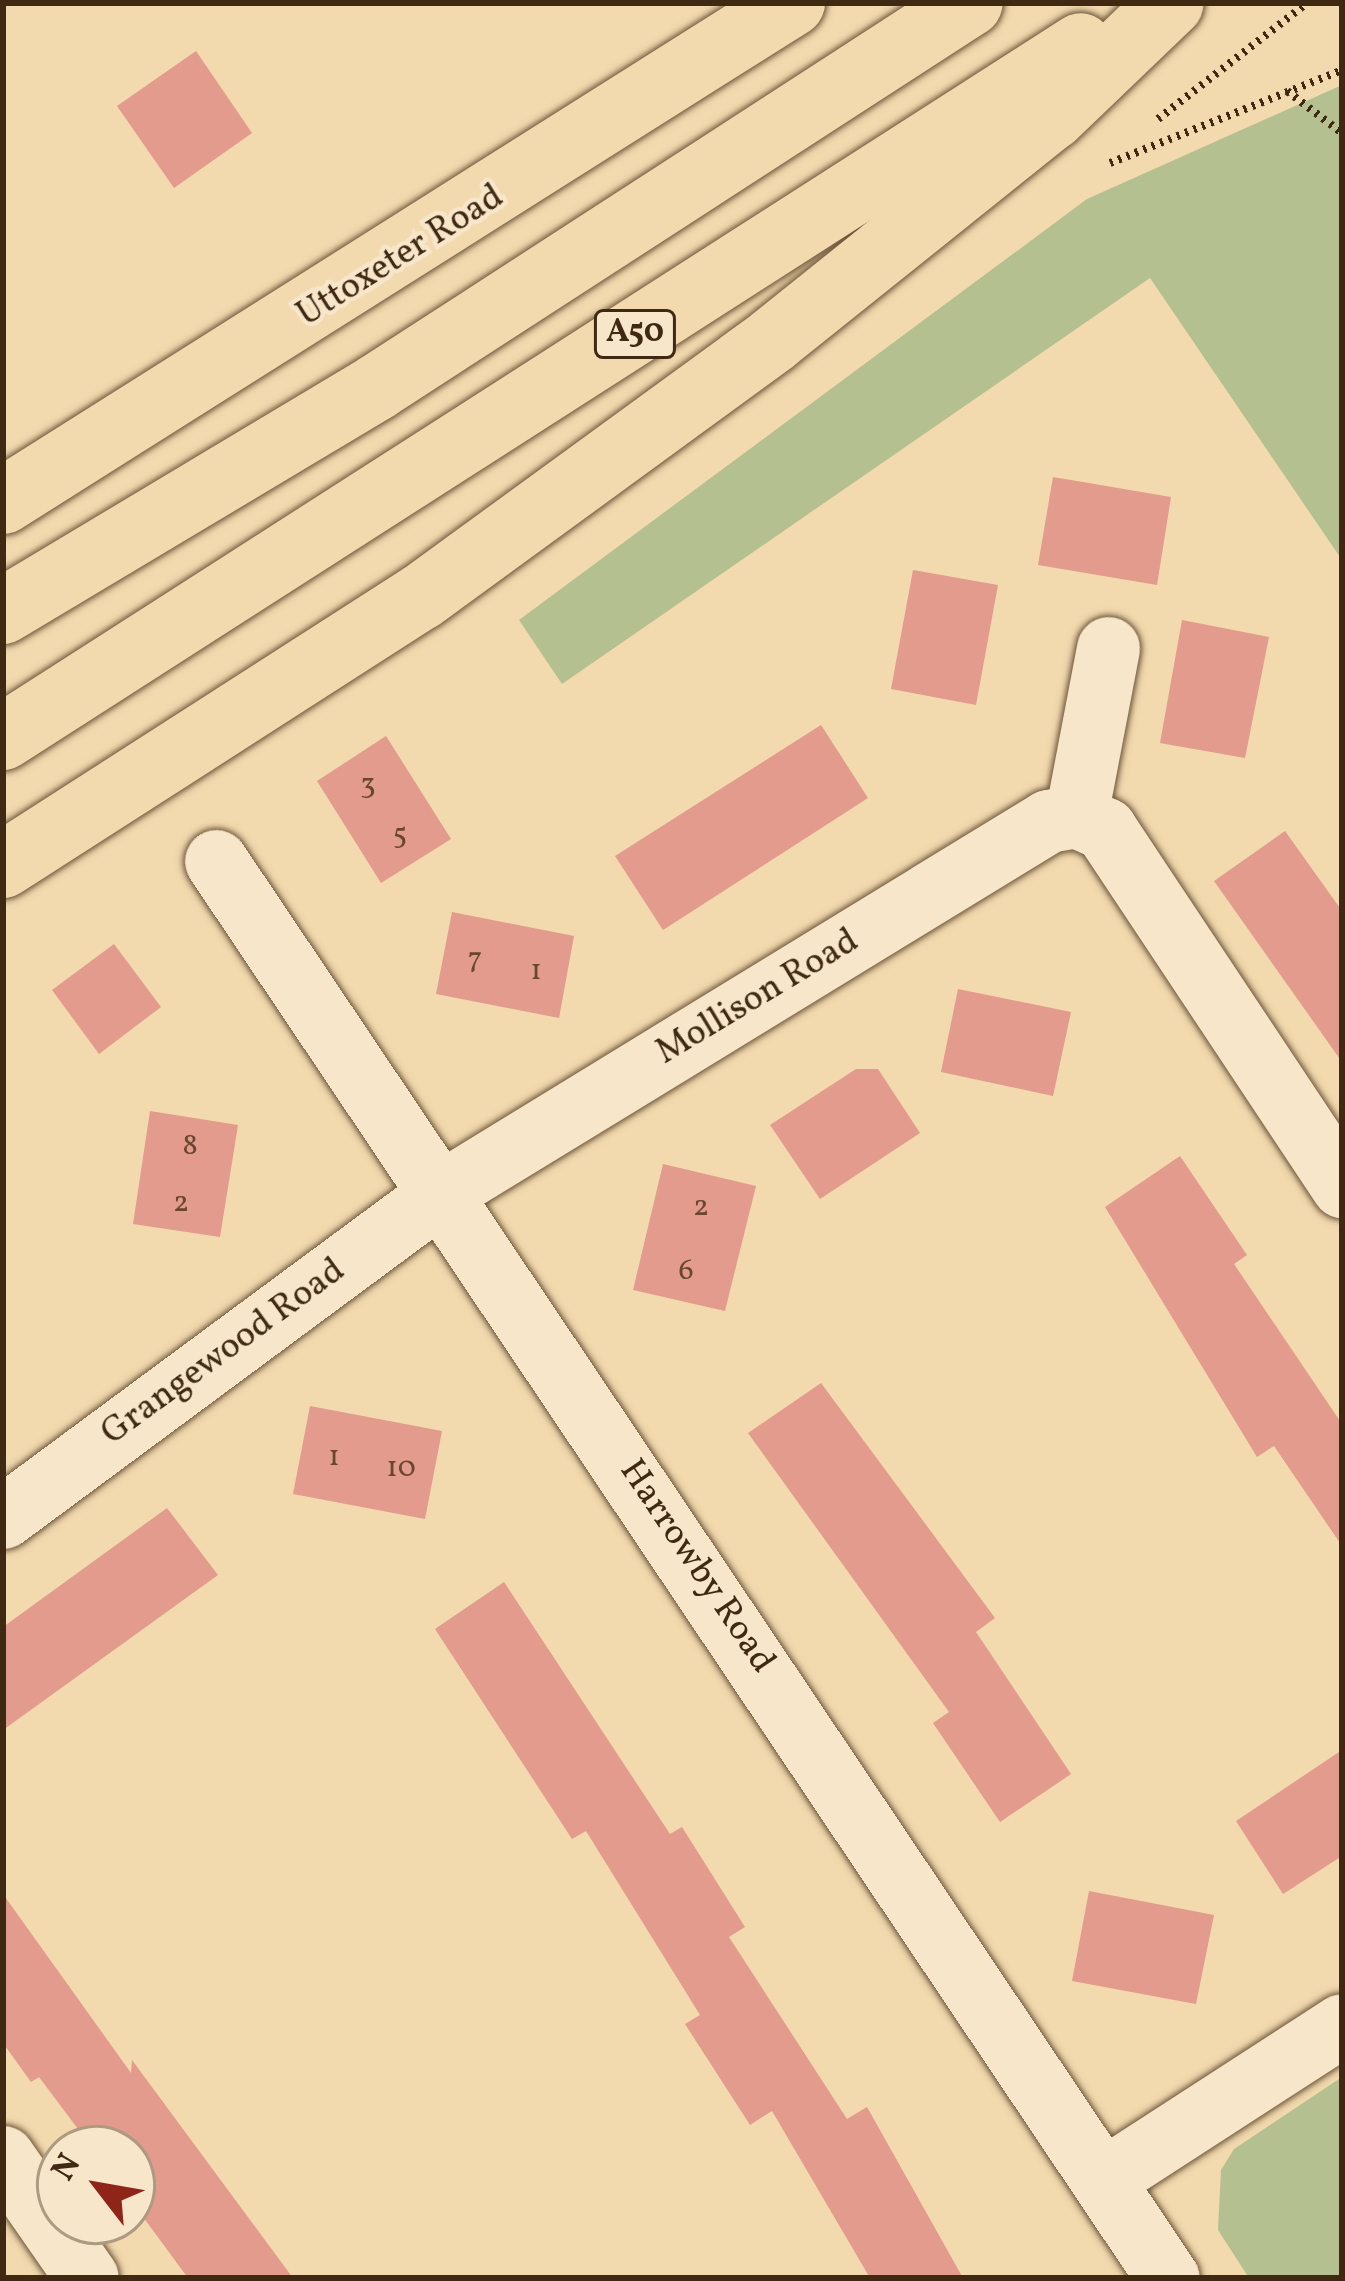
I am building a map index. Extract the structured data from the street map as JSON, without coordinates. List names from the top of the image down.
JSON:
{
  "streets": {
    "highway": ["Uttoxeter Road", "A50"],
    "street": ["Mollison Road", "Grangewood Road", "Harrowby Road"]
  },
  "crossings": [
    ["Mollison Road", "Grangewood Road"],
    ["Mollison Road", "Harrowby Road"],
    ["Grangewood Road", "Harrowby Road"]
  ],
  "house_numbers": [
    "3",
    "5",
    "7",
    "1",
    "8",
    "2",
    "2",
    "6",
    "1",
    "10"
  ],
  "north": "top left"
}
